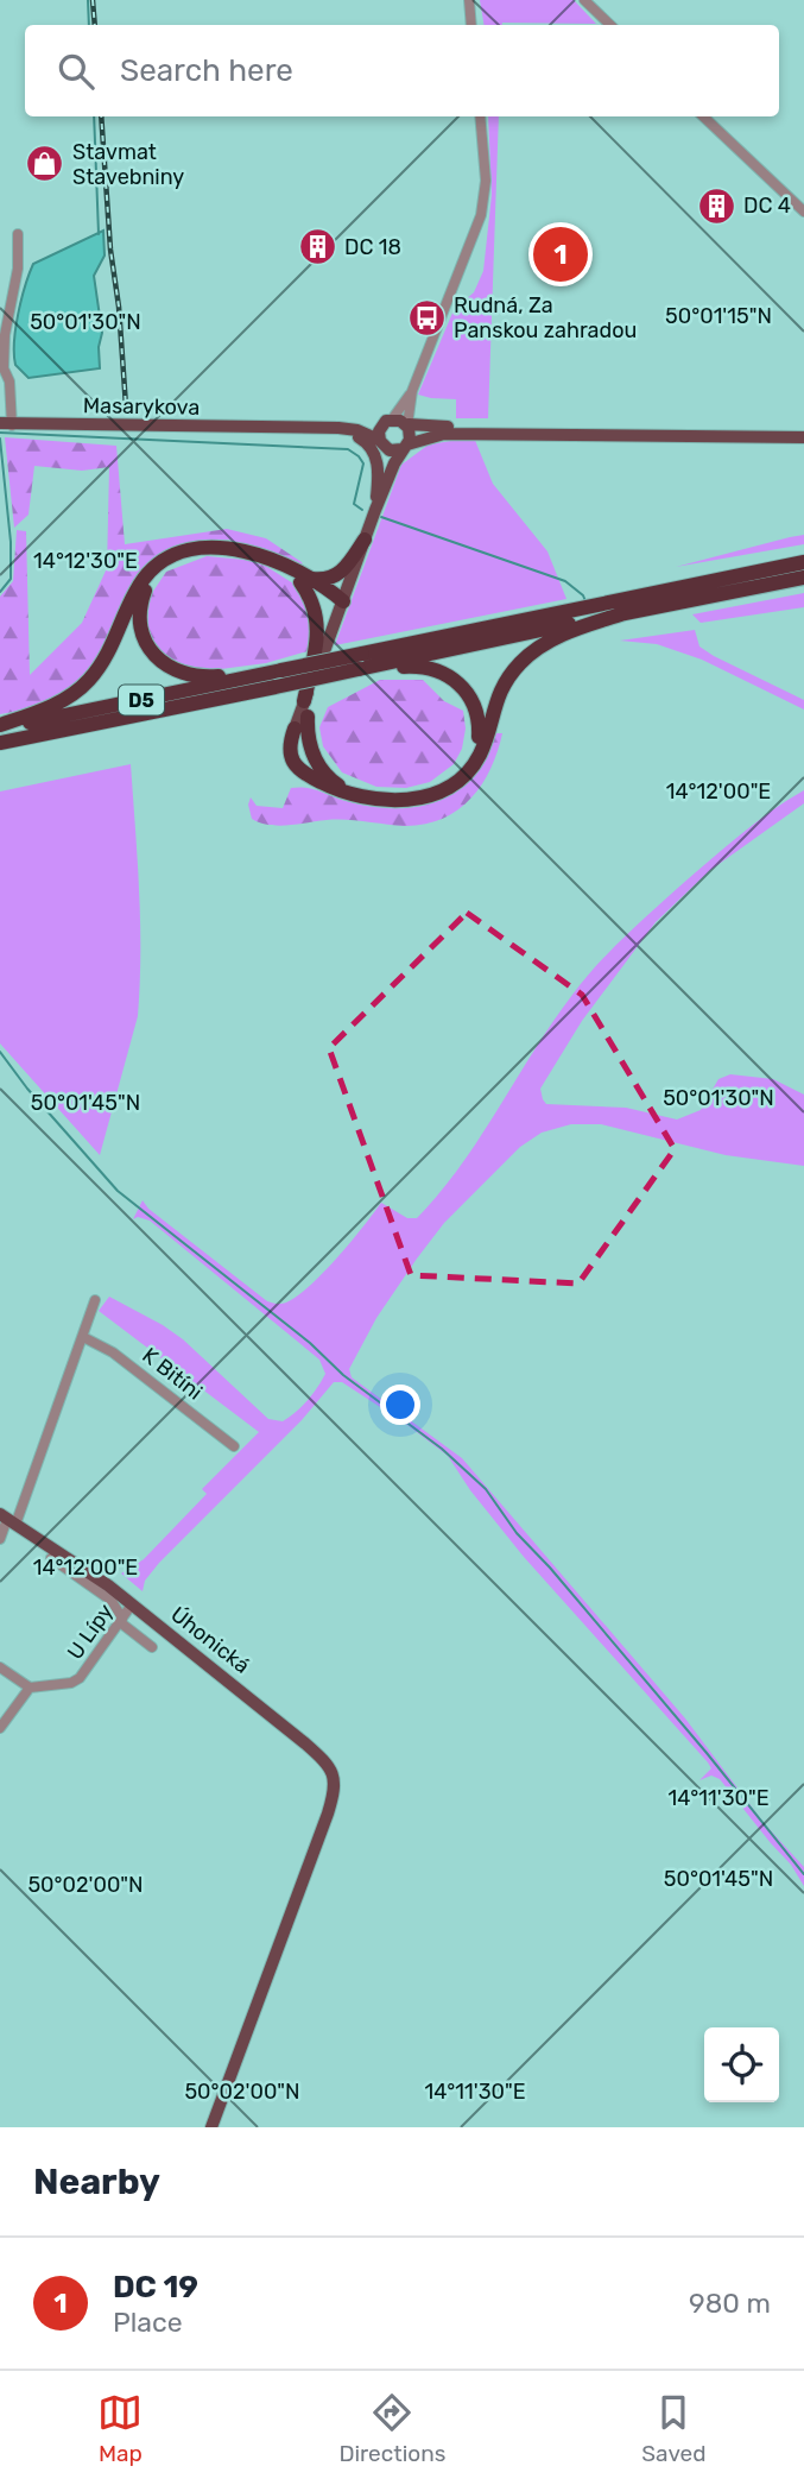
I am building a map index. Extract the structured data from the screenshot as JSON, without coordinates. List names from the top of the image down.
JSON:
{
  "streets": {
    "highway": ["D5"],
    "main road": ["Masarykova", "Úhonická"],
    "street": ["K Bitíni", "U Lípy"]
  },
  "crossings": [
    ["U Lípy", "Úhonická"]
  ],
  "places": {
    "shop": ["Stavmat Stavebniny"],
    "building": ["DC 4", "DC 18"],
    "bus stop": ["Rudná, Za Panskou zahradou"]
  },
  "page": {
    "search": "Search here",
    "pins": "1",
    "heading": "Nearby",
    "list": [
      {
        "mark": "1",
        "name": "DC 19",
        "note": "Place",
        "value": "980 m"
      }
    ],
    "nav": ["Map", "Directions", "Saved"]
  },
  "coordinates": [
    "50°01'15\"N",
    "50°01'30\"N",
    "14°12'30\"E",
    "14°12'00\"E",
    "50°01'45\"N",
    "14°11'30\"E",
    "50°02'00\"N"
  ]
}
